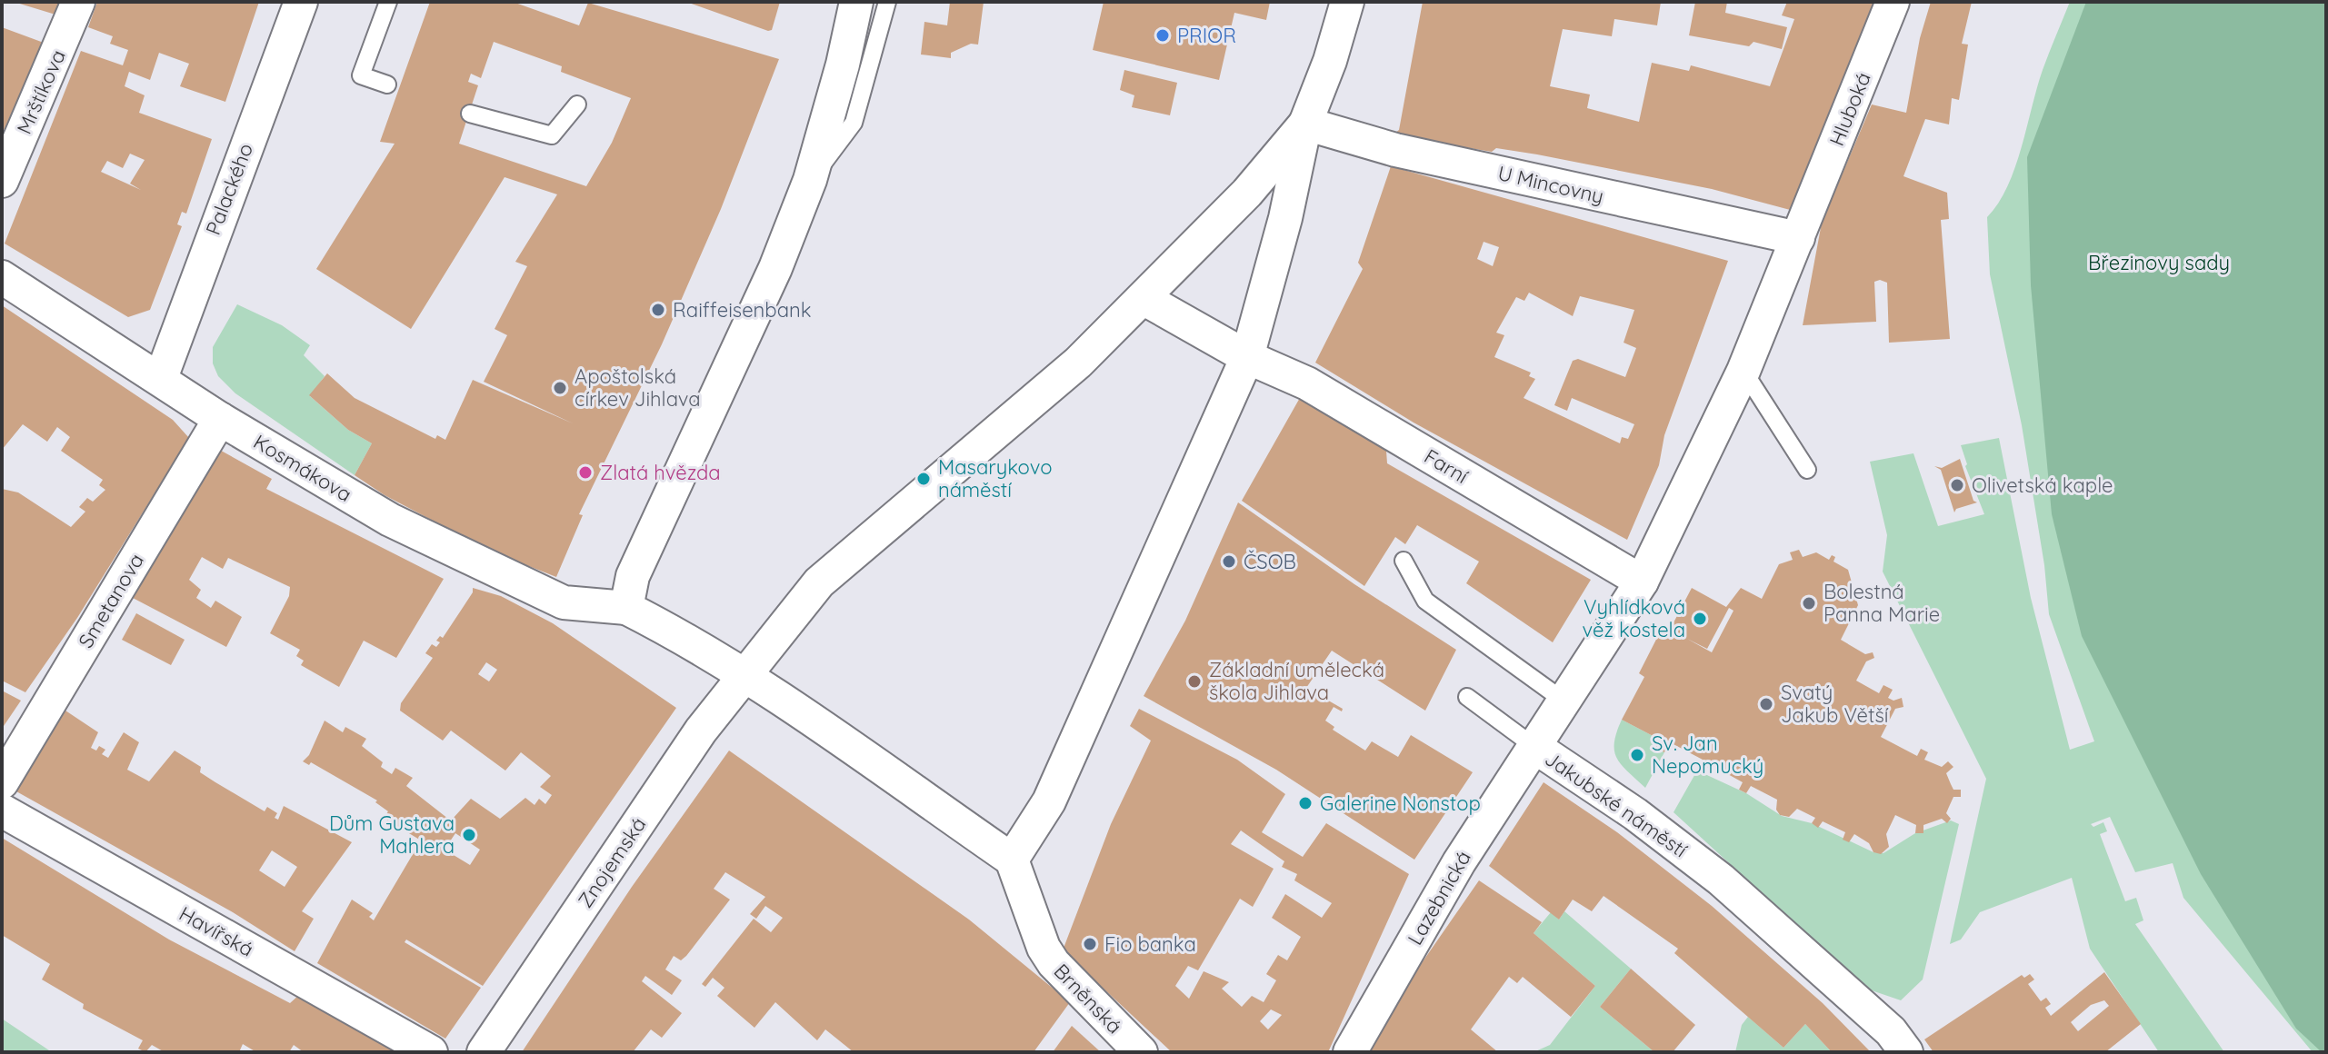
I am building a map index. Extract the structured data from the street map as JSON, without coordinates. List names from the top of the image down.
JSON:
{
  "streets": {
    "street": [
      "Mrštíkova",
      "Hluboká",
      "U Mincovny",
      "Palackého",
      "Farní",
      "Kosmákova",
      "Smetanova",
      "Jakubské náměstí",
      "Znojemská",
      "Lazebnická",
      "Havířská",
      "Brněnská"
    ]
  },
  "crossings": [
    ["Hluboká", "U Mincovny"],
    ["Hluboká", "Jakubské náměstí"],
    ["Palackého", "Kosmákova"],
    ["Farní", "Jakubské náměstí"],
    ["Kosmákova", "Smetanova"],
    ["Jakubské náměstí", "Lazebnická"]
  ],
  "parks": ["Březinovy sady"],
  "places": [
    "PRIOR",
    "Raiffeisenbank",
    "Apoštolská církev Jihlava",
    "Zlatá hvězda",
    "Masarykovo náměstí",
    "Olivetská kaple",
    "ČSOB",
    "Bolestná Panna Marie",
    "Vyhlídková věž kostela",
    "Základní umělecká škola Jihlava",
    "Svatý Jakub Větší",
    "Sv. Jan Nepomucký",
    "Galerine Nonstop",
    "Dům Gustava Mahlera",
    "Fio banka"
  ]
}
